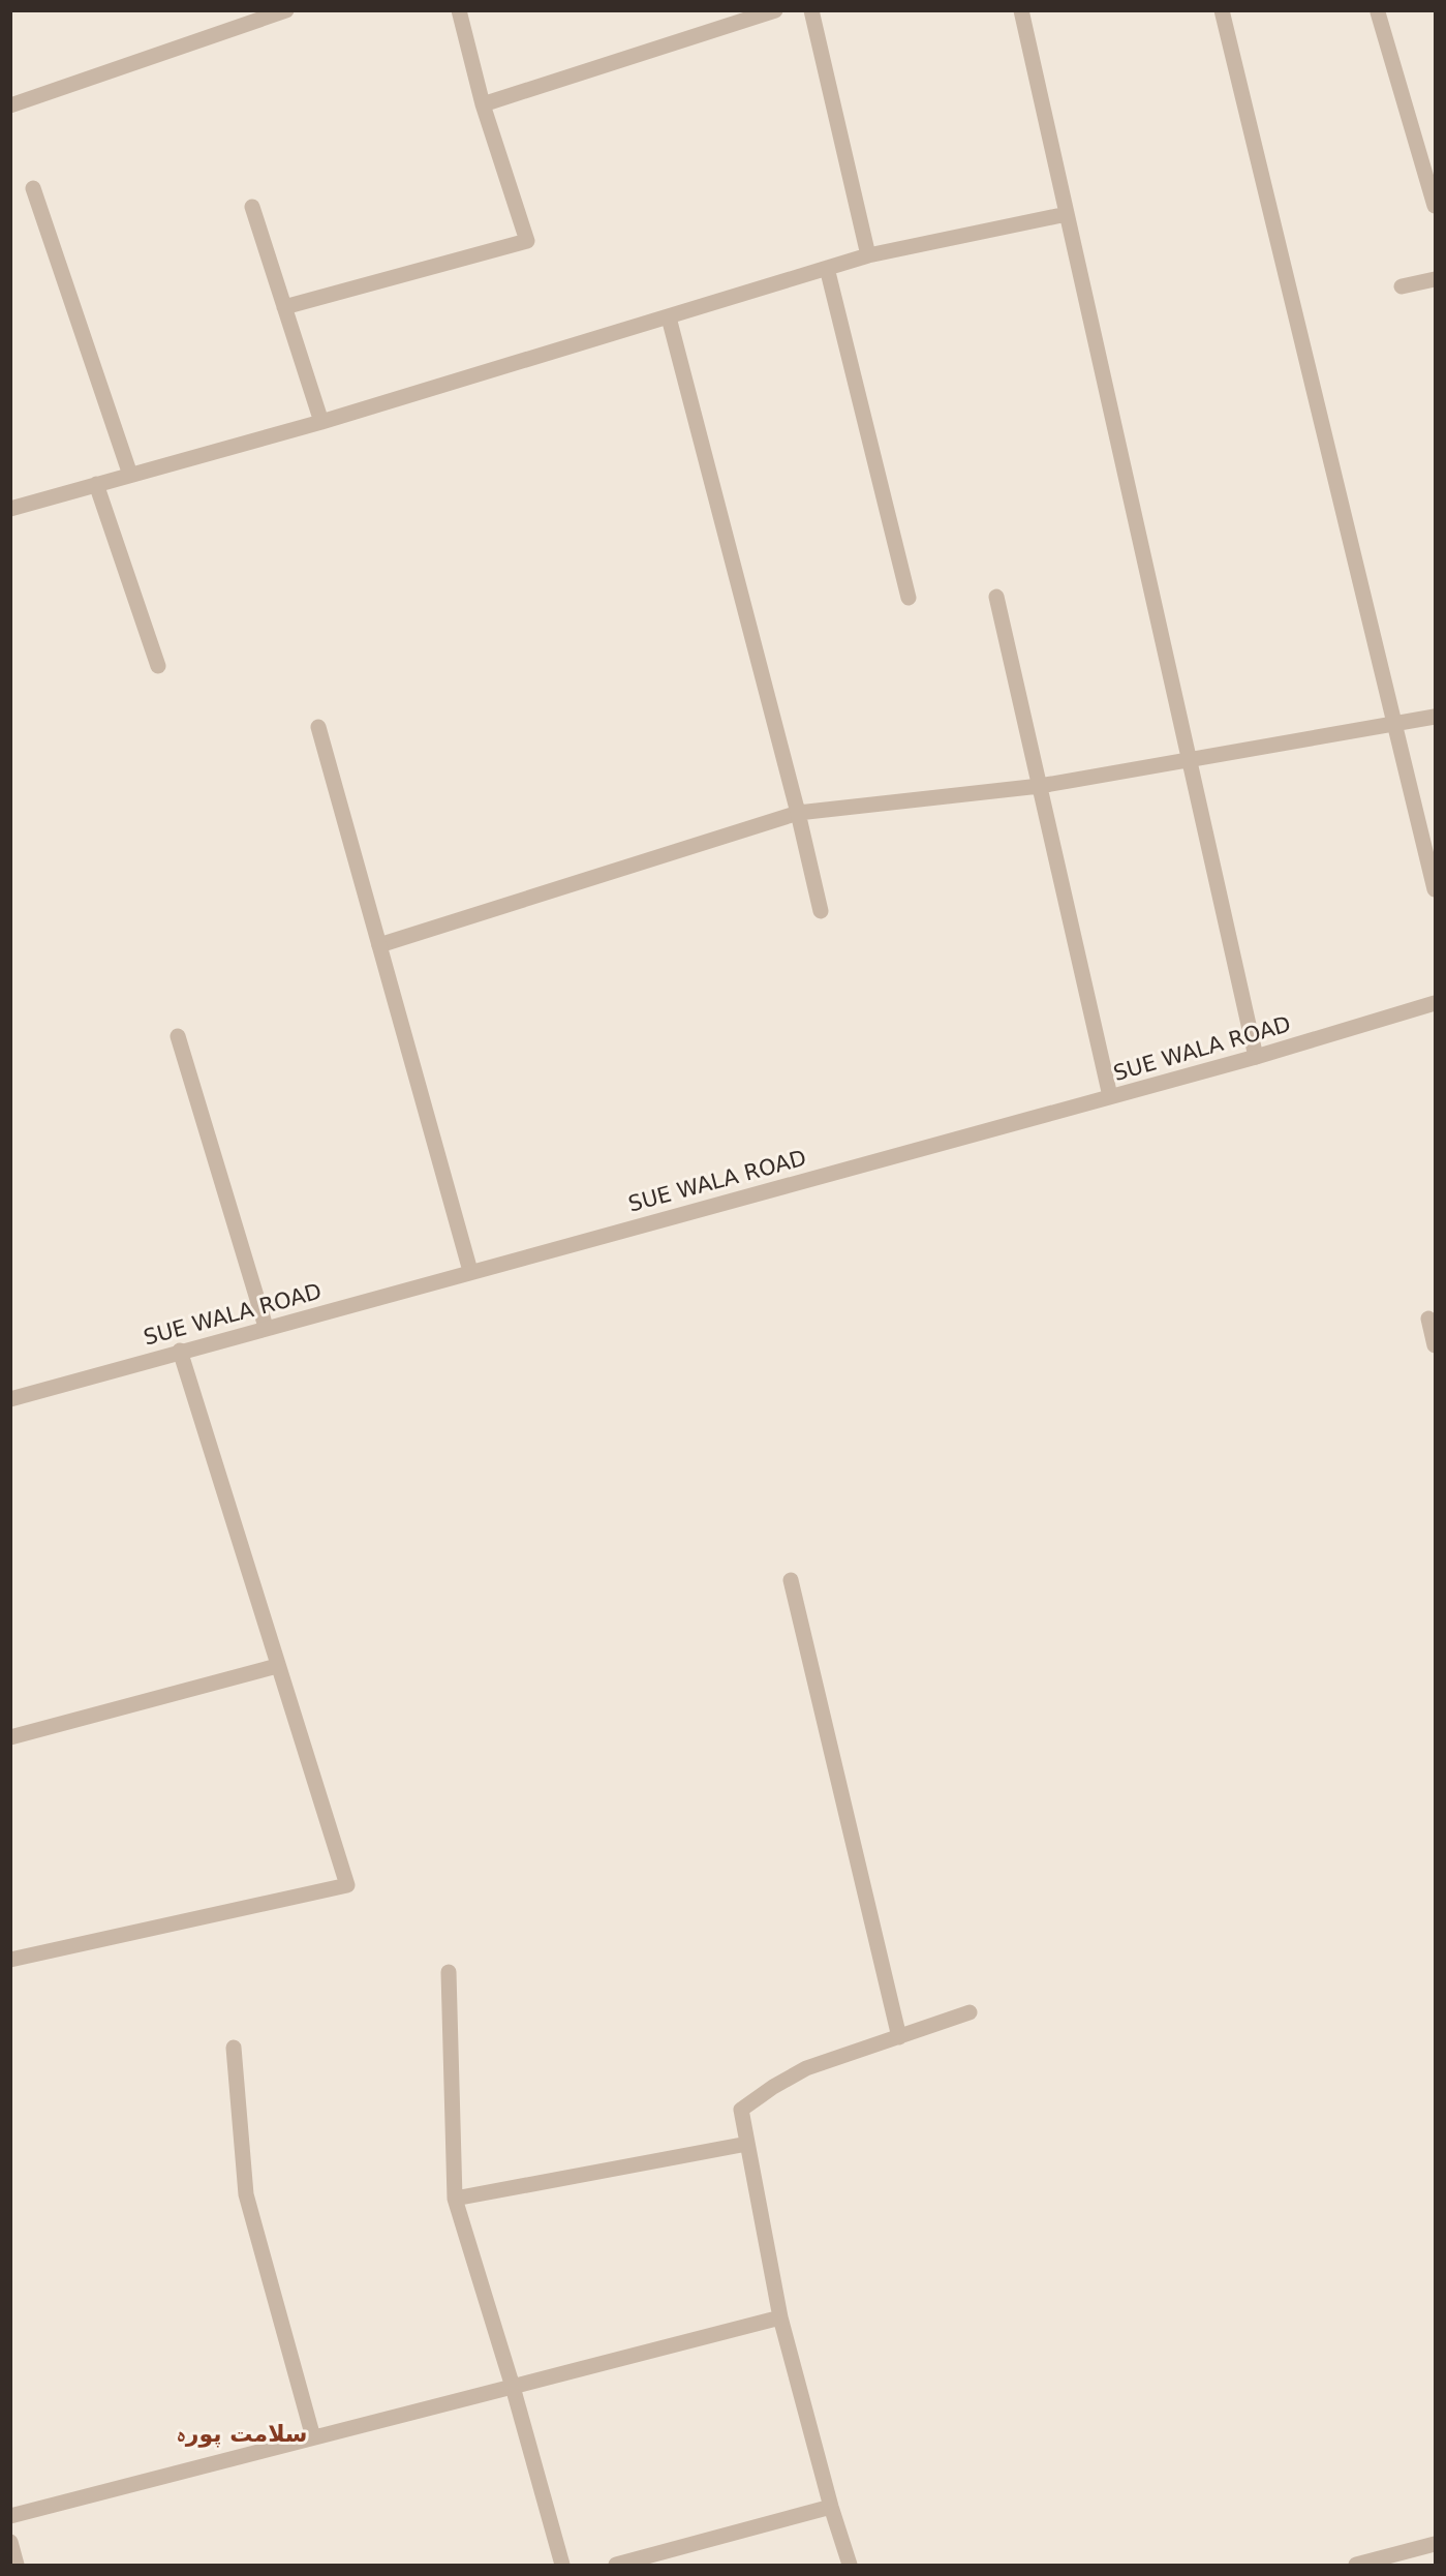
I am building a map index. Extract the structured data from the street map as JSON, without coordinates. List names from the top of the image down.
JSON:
{
  "streets": {
    "street": ["SUE WALA ROAD"]
  },
  "districts": ["سلامت پورہ"]
}
